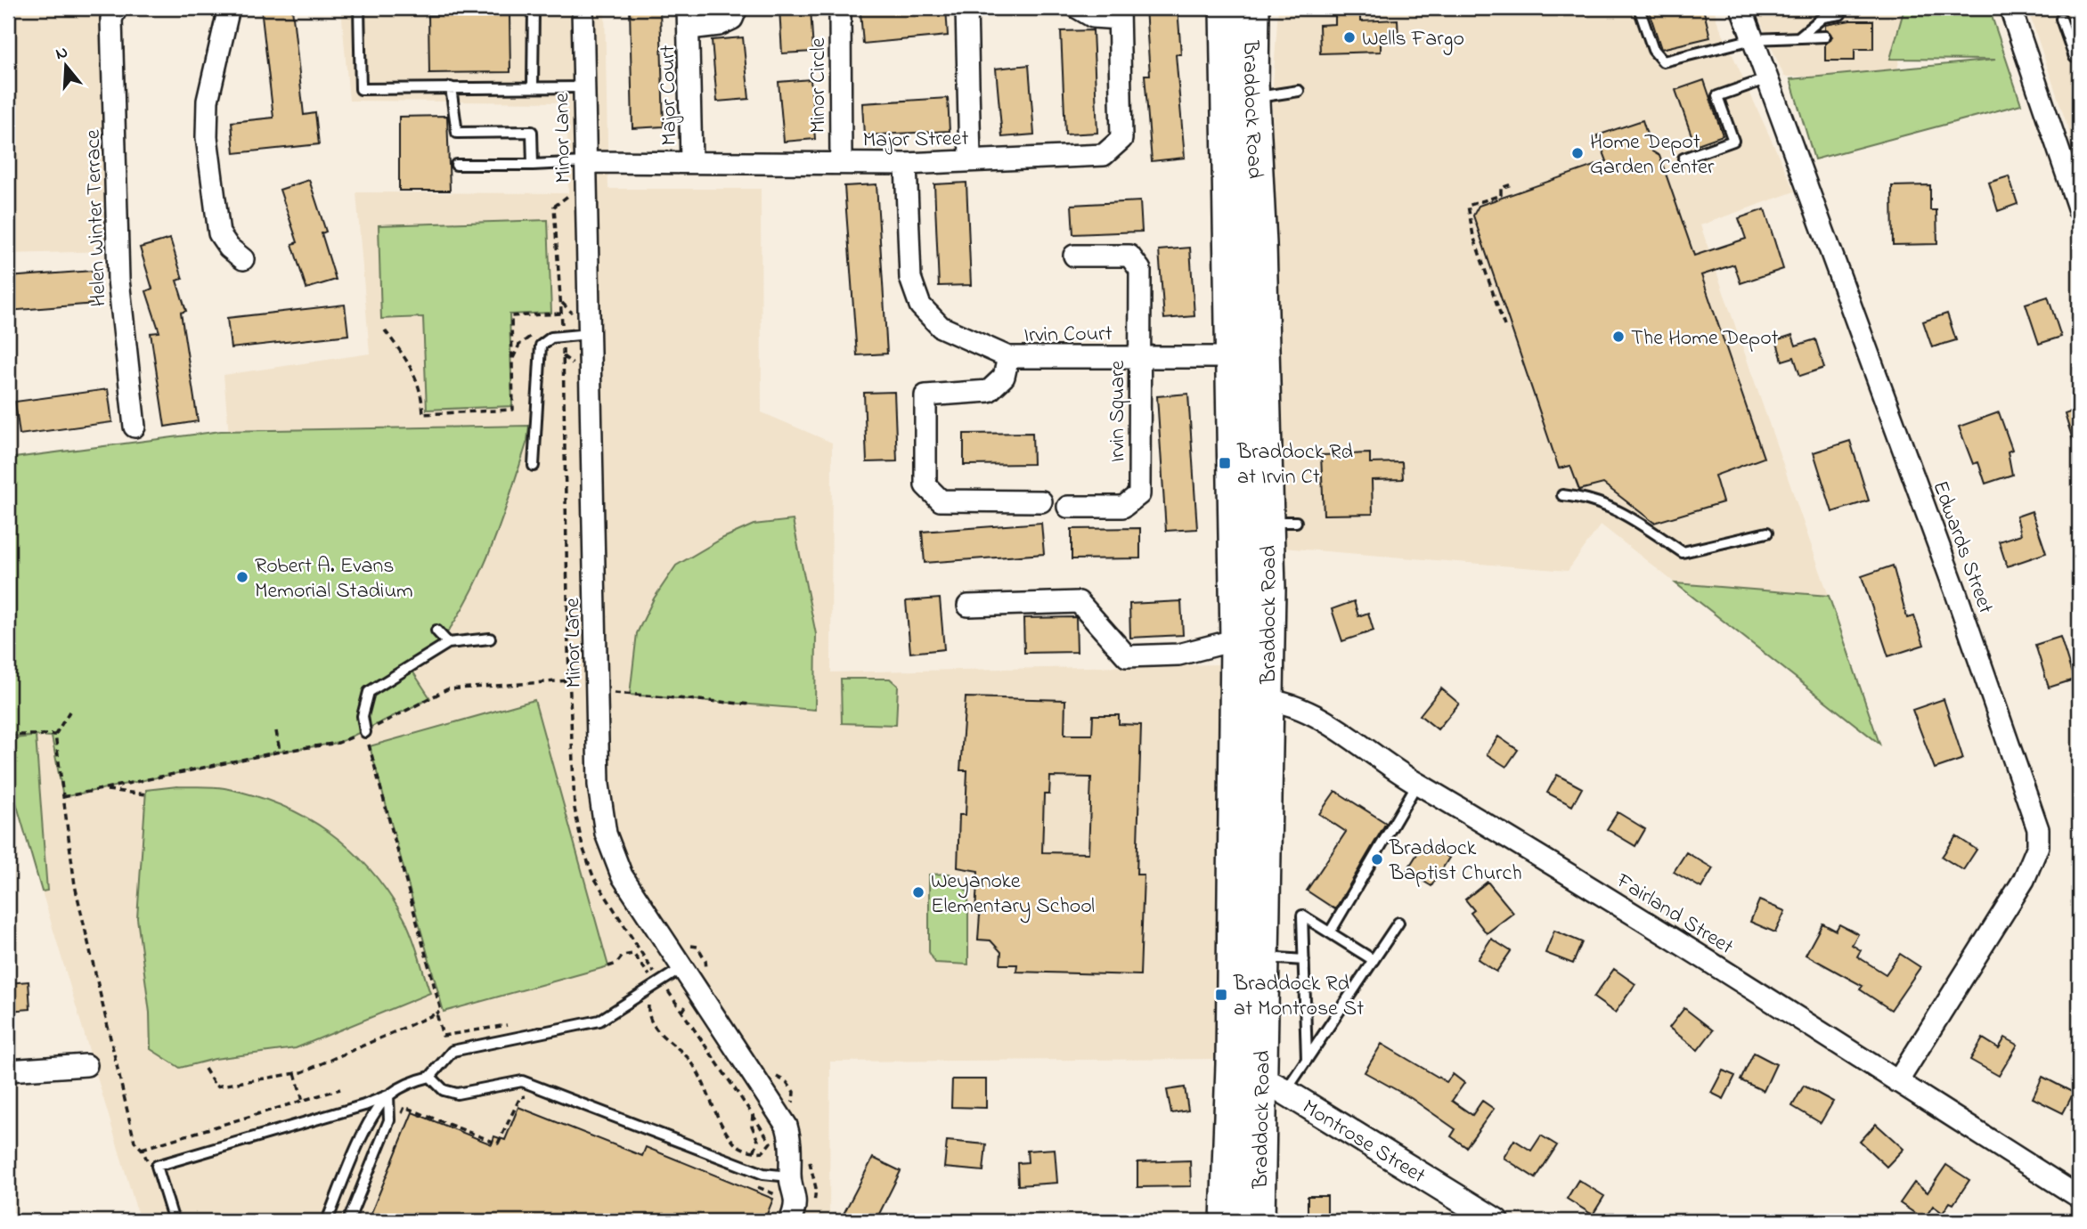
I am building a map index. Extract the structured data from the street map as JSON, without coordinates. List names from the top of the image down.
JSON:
{
  "streets": {
    "main road": ["Braddock Road"],
    "street": [
      "Minor Circle",
      "Major Court",
      "Minor Lane",
      "Major Street",
      "Helen Winter Terrace",
      "Irvin Court",
      "Irvin Square",
      "Edwards Street",
      "Fairland Street",
      "Montrose Street"
    ]
  },
  "crossings": [
    ["Minor Circle", "Major Street"],
    ["Major Court", "Major Street"],
    ["Braddock Road", "Irvin Court"],
    ["Braddock Road", "Fairland Street"],
    ["Braddock Road", "Montrose Street"],
    ["Minor Lane", "Major Street"],
    ["Major Street", "Irvin Court"],
    ["Irvin Court", "Irvin Square"],
    ["Edwards Street", "Fairland Street"]
  ],
  "places": {
    "other": [
      "Wells Fargo",
      "Home Depot Garden Center",
      "The Home Depot",
      "Robert A. Evans Memorial Stadium",
      "Braddock Baptist Church",
      "Weyanoke Elementary School"
    ],
    "transit": ["Braddock Rd at Irvin Ct", "Braddock Rd at Montrose St"]
  },
  "north": "top"
}
